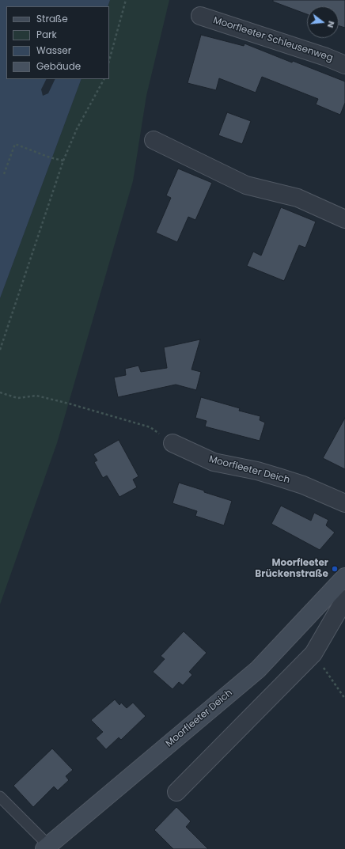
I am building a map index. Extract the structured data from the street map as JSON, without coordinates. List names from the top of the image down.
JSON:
{
  "streets": {
    "street": ["Moorfleeter Schleusenweg", "Moorfleeter Deich"]
  },
  "places": ["Moorfleeter Brückenstraße"],
  "legend": [
    "Straße",
    "Park",
    "Wasser",
    "Gebäude"
  ],
  "north": "right"
}
